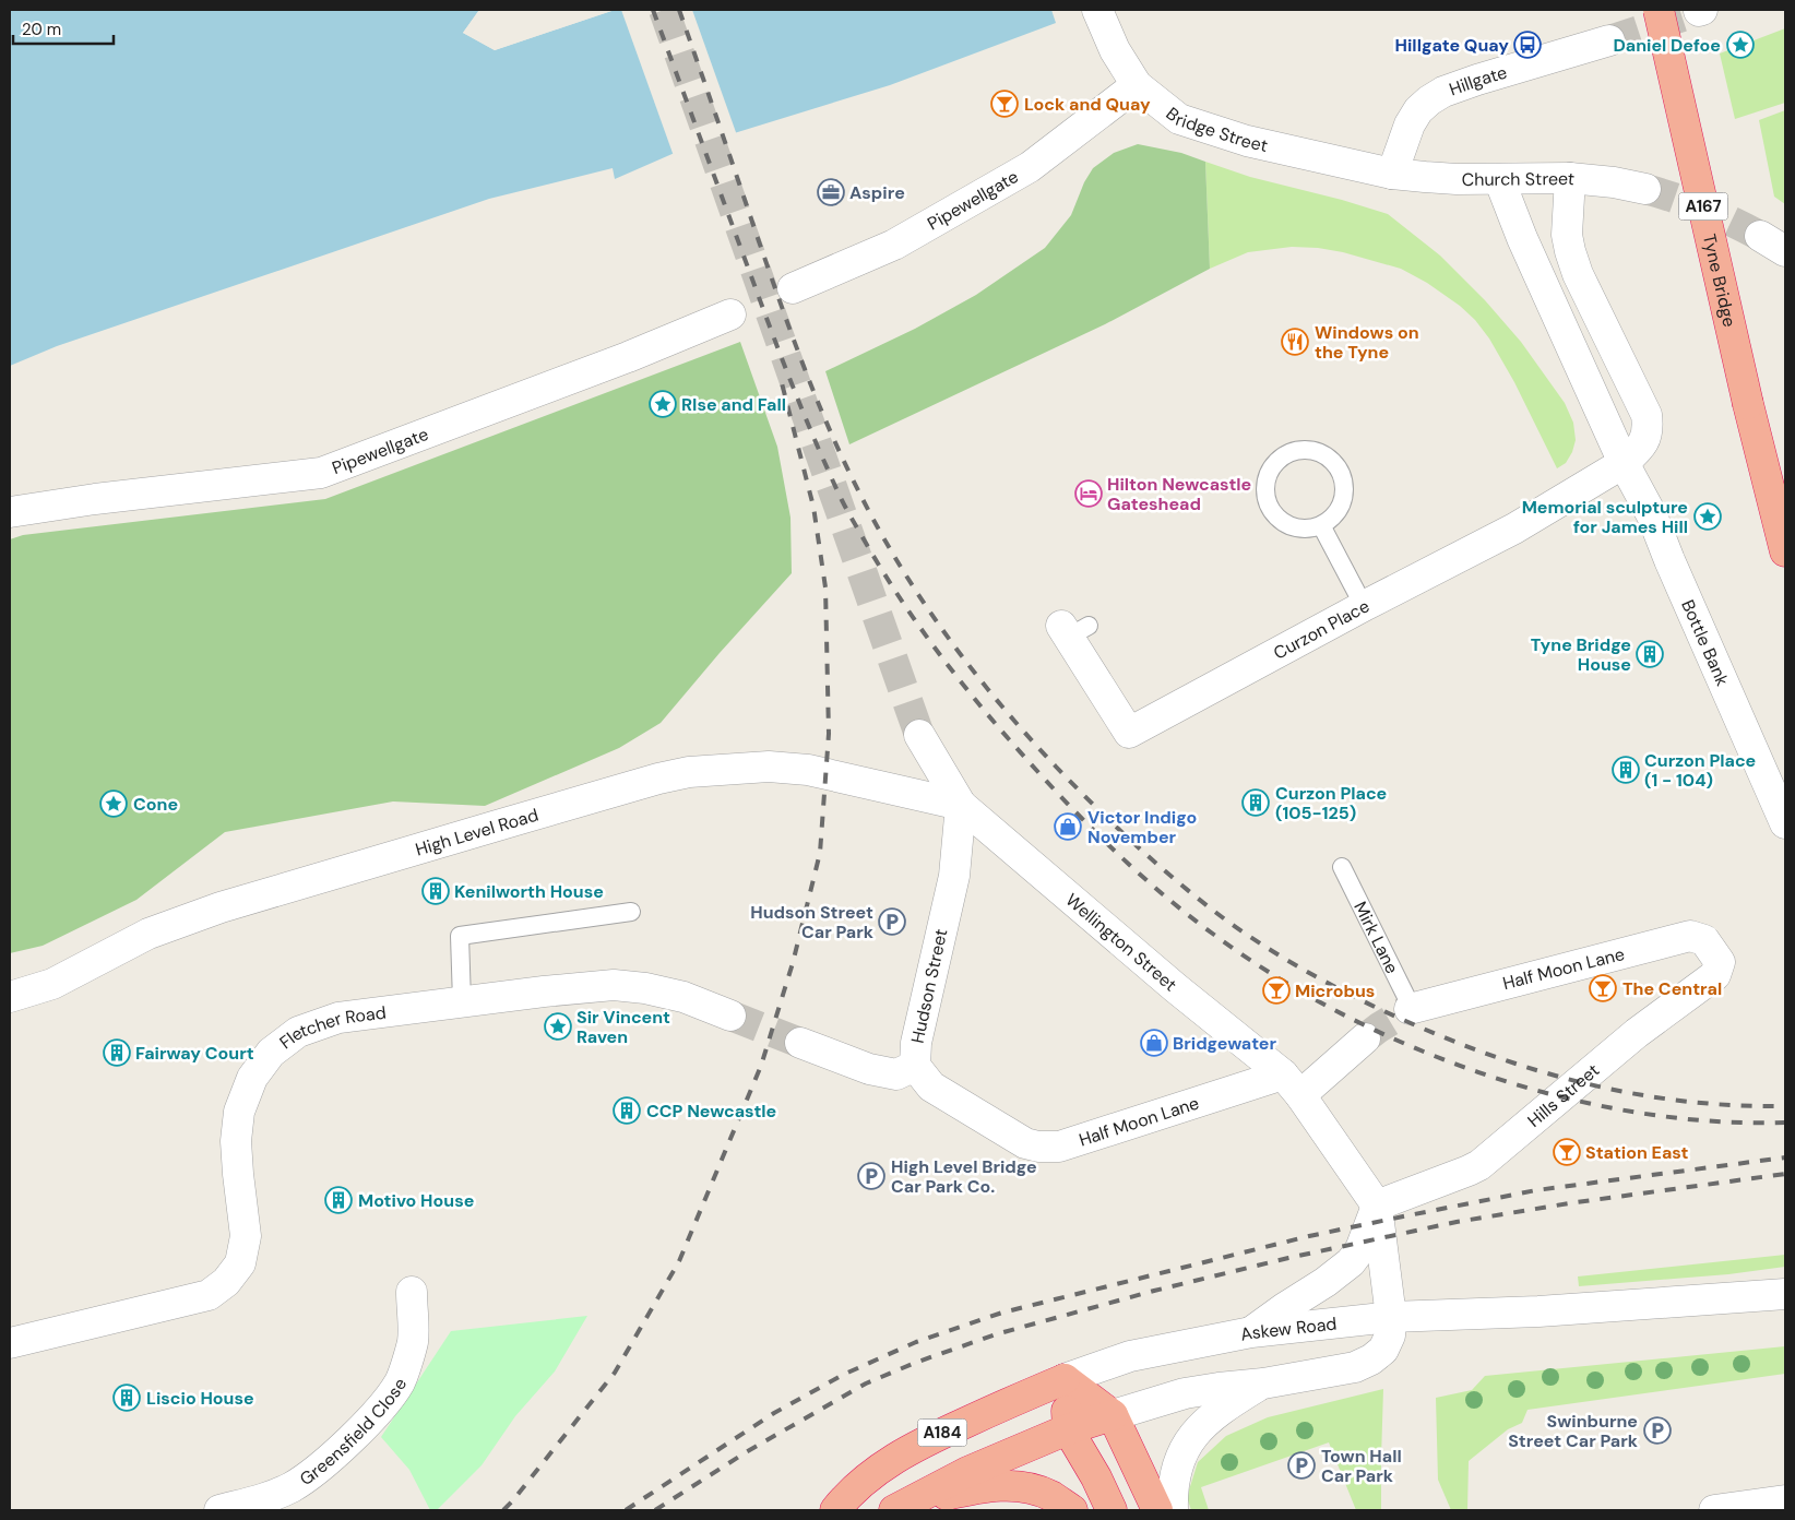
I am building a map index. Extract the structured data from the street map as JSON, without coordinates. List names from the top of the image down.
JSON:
{
  "streets": {
    "highway": [
      "A167",
      "Tyne Bridge",
      "Askew Road",
      "A184"
    ],
    "street": [
      "Hillgate",
      "Bridge Street",
      "Church Street",
      "Pipewellgate",
      "Curzon Place",
      "Bottle Bank",
      "High Level Road",
      "Wellington Street",
      "Half Moon Lane",
      "Hudson Street",
      "Fletcher Road",
      "Hills Street",
      "Greensfield Close"
    ],
    "lane": ["Mirk Lane"]
  },
  "crossings": [
    ["Hillgate", "Bridge Street"],
    ["Hillgate", "Church Street"],
    ["Bridge Street", "Church Street"],
    ["Bridge Street", "Pipewellgate"],
    ["Church Street", "Bottle Bank"],
    ["Curzon Place", "Bottle Bank"],
    ["High Level Road", "Wellington Street"],
    ["High Level Road", "Hudson Street"],
    ["Mirk Lane", "Half Moon Lane"],
    ["Wellington Street", "Half Moon Lane"],
    ["Wellington Street", "Hudson Street"],
    ["Wellington Street", "Hills Street"],
    ["Half Moon Lane", "Hudson Street"],
    ["Half Moon Lane", "Hills Street"],
    ["Askew Road", "A184"]
  ],
  "places": {
    "bus stop": ["Hillgate Quay"],
    "place": [
      "Daniel Defoe",
      "RIse and Fall",
      "Memorial sculpture for James Hill",
      "Cone",
      "Sir Vincent Raven"
    ],
    "bar": [
      "Lock and Quay",
      "The Central",
      "Microbus",
      "Station East"
    ],
    "office": ["Aspire"],
    "restaurant": ["Windows on the Tyne"],
    "hotel": ["Hilton Newcastle Gateshead"],
    "building": [
      "Tyne Bridge House",
      "Curzon Place (1 - 104)",
      "Curzon Place (105-125)",
      "Kenilworth House",
      "Fairway Court",
      "CCP Newcastle",
      "Motivo House",
      "Liscio House"
    ],
    "shop": ["Victor Indigo November", "Bridgewater"],
    "parking": [
      "Hudson Street Car Park",
      "High Level Bridge Car Park Co.",
      "Swinburne Street Car Park",
      "Town Hall Car Park"
    ]
  },
  "scale_bar": "20 m"
}
